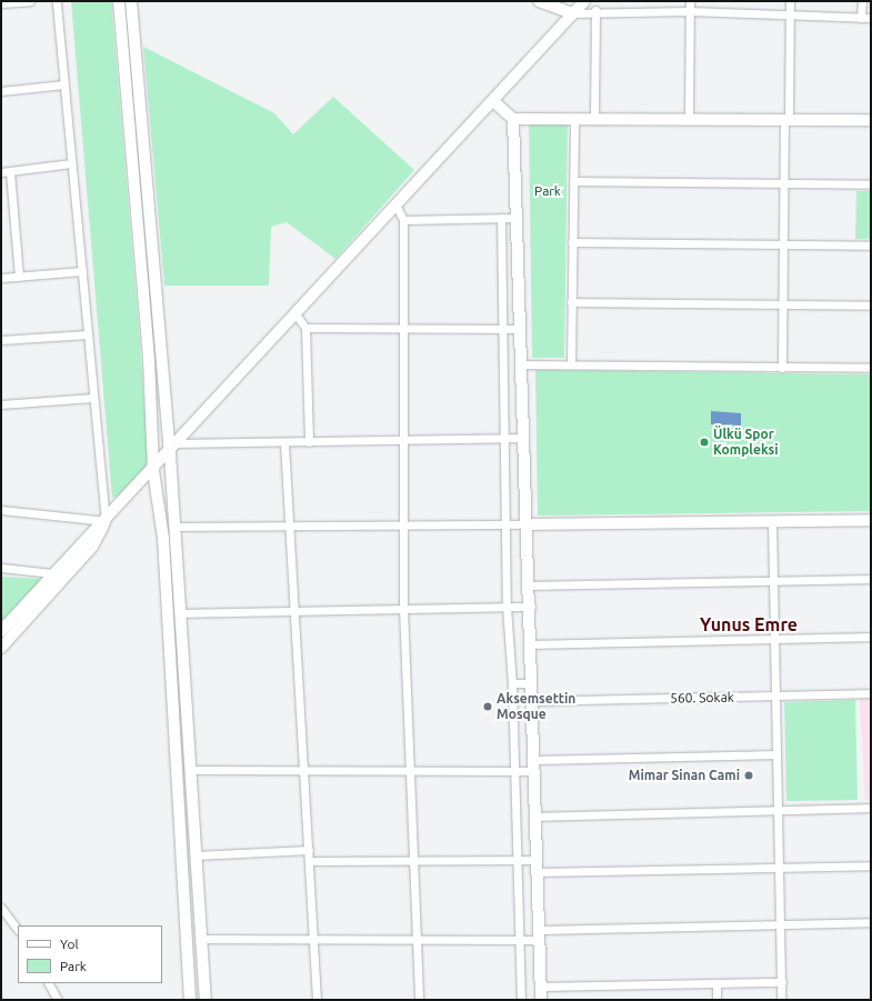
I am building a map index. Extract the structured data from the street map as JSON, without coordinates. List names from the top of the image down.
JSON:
{
  "streets": {
    "street": ["560. Sokak"]
  },
  "districts": ["Yunus Emre"],
  "parks": ["Park"],
  "places": ["Ülkü Spor Kompleksi", "Aksemsettin Mosque", "Mimar Sinan Cami"],
  "legend": ["Yol", "Park"]
}
